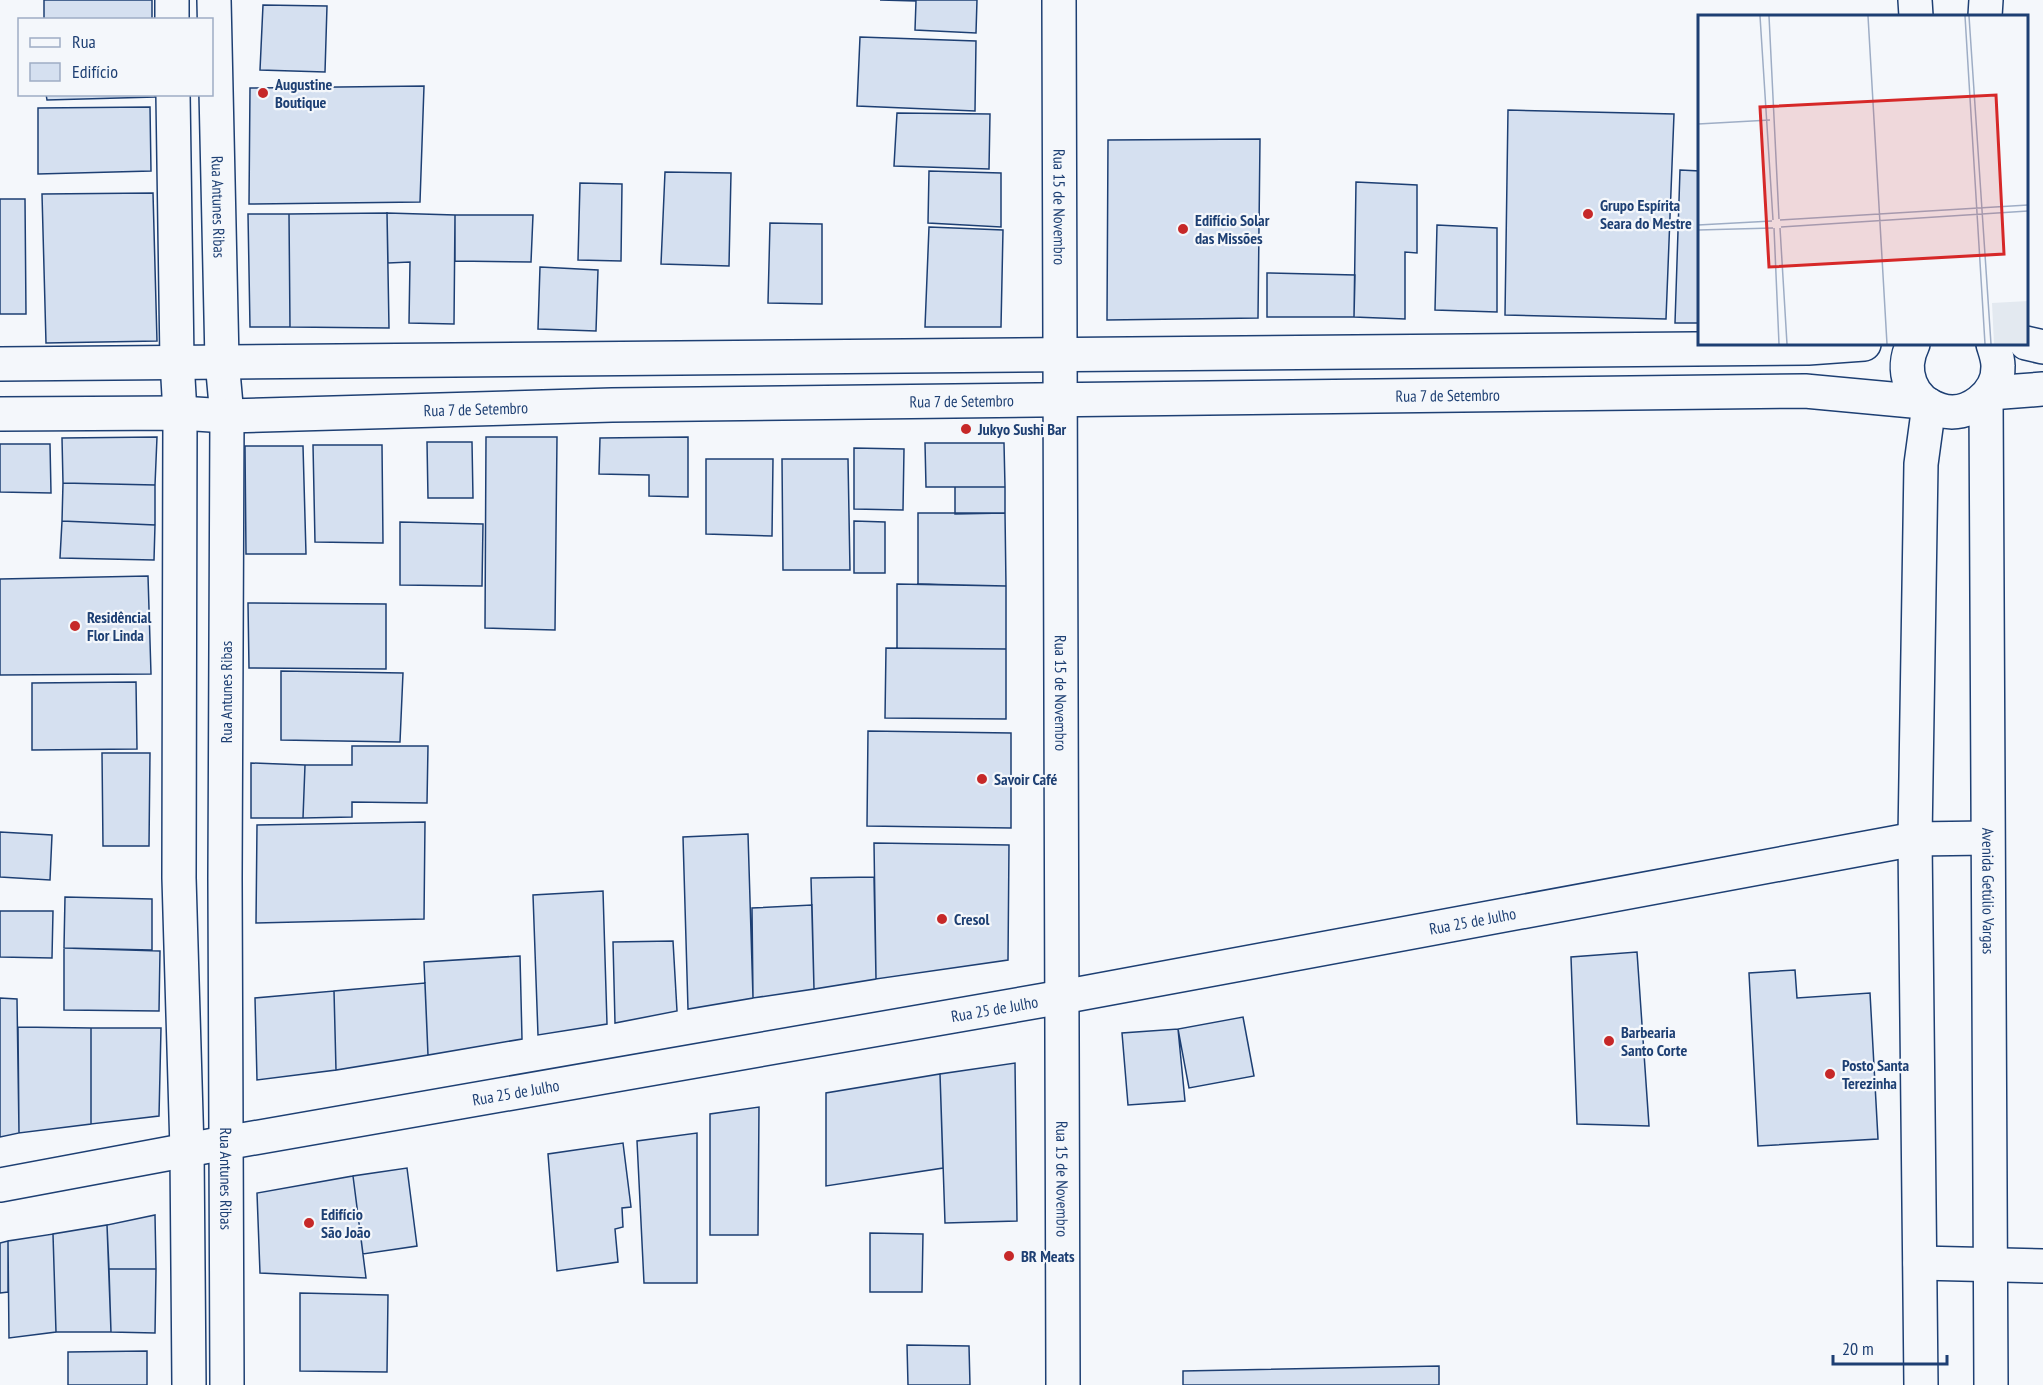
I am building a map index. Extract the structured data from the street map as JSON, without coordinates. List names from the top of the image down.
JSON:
{
  "streets": {
    "street": [
      "Rua Antunes Ribas",
      "Rua 15 de Novembro",
      "Rua 7 de Setembro",
      "Avenida Getúlio Vargas",
      "Rua 25 de Julho"
    ]
  },
  "crossings": [
    ["Rua Antunes Ribas", "Rua 7 de Setembro"],
    ["Rua Antunes Ribas", "Rua 25 de Julho"],
    ["Rua 15 de Novembro", "Rua 7 de Setembro"],
    ["Rua 15 de Novembro", "Rua 25 de Julho"],
    ["Rua 7 de Setembro", "Avenida Getúlio Vargas"],
    ["Avenida Getúlio Vargas", "Rua 25 de Julho"]
  ],
  "places": [
    "Augustine Boutique",
    "Grupo Espírita Seara do Mestre",
    "Edifício Solar das Missões",
    "Jukyo Sushi Bar",
    "Residêncial Flor Linda",
    "Savoir Café",
    "Cresol",
    "Barbearia Santo Corte",
    "Posto Santa Terezinha",
    "Edifício São João",
    "BR Meats"
  ],
  "legend": ["Rua", "Edifício"],
  "scale_bar": "20 m"
}
